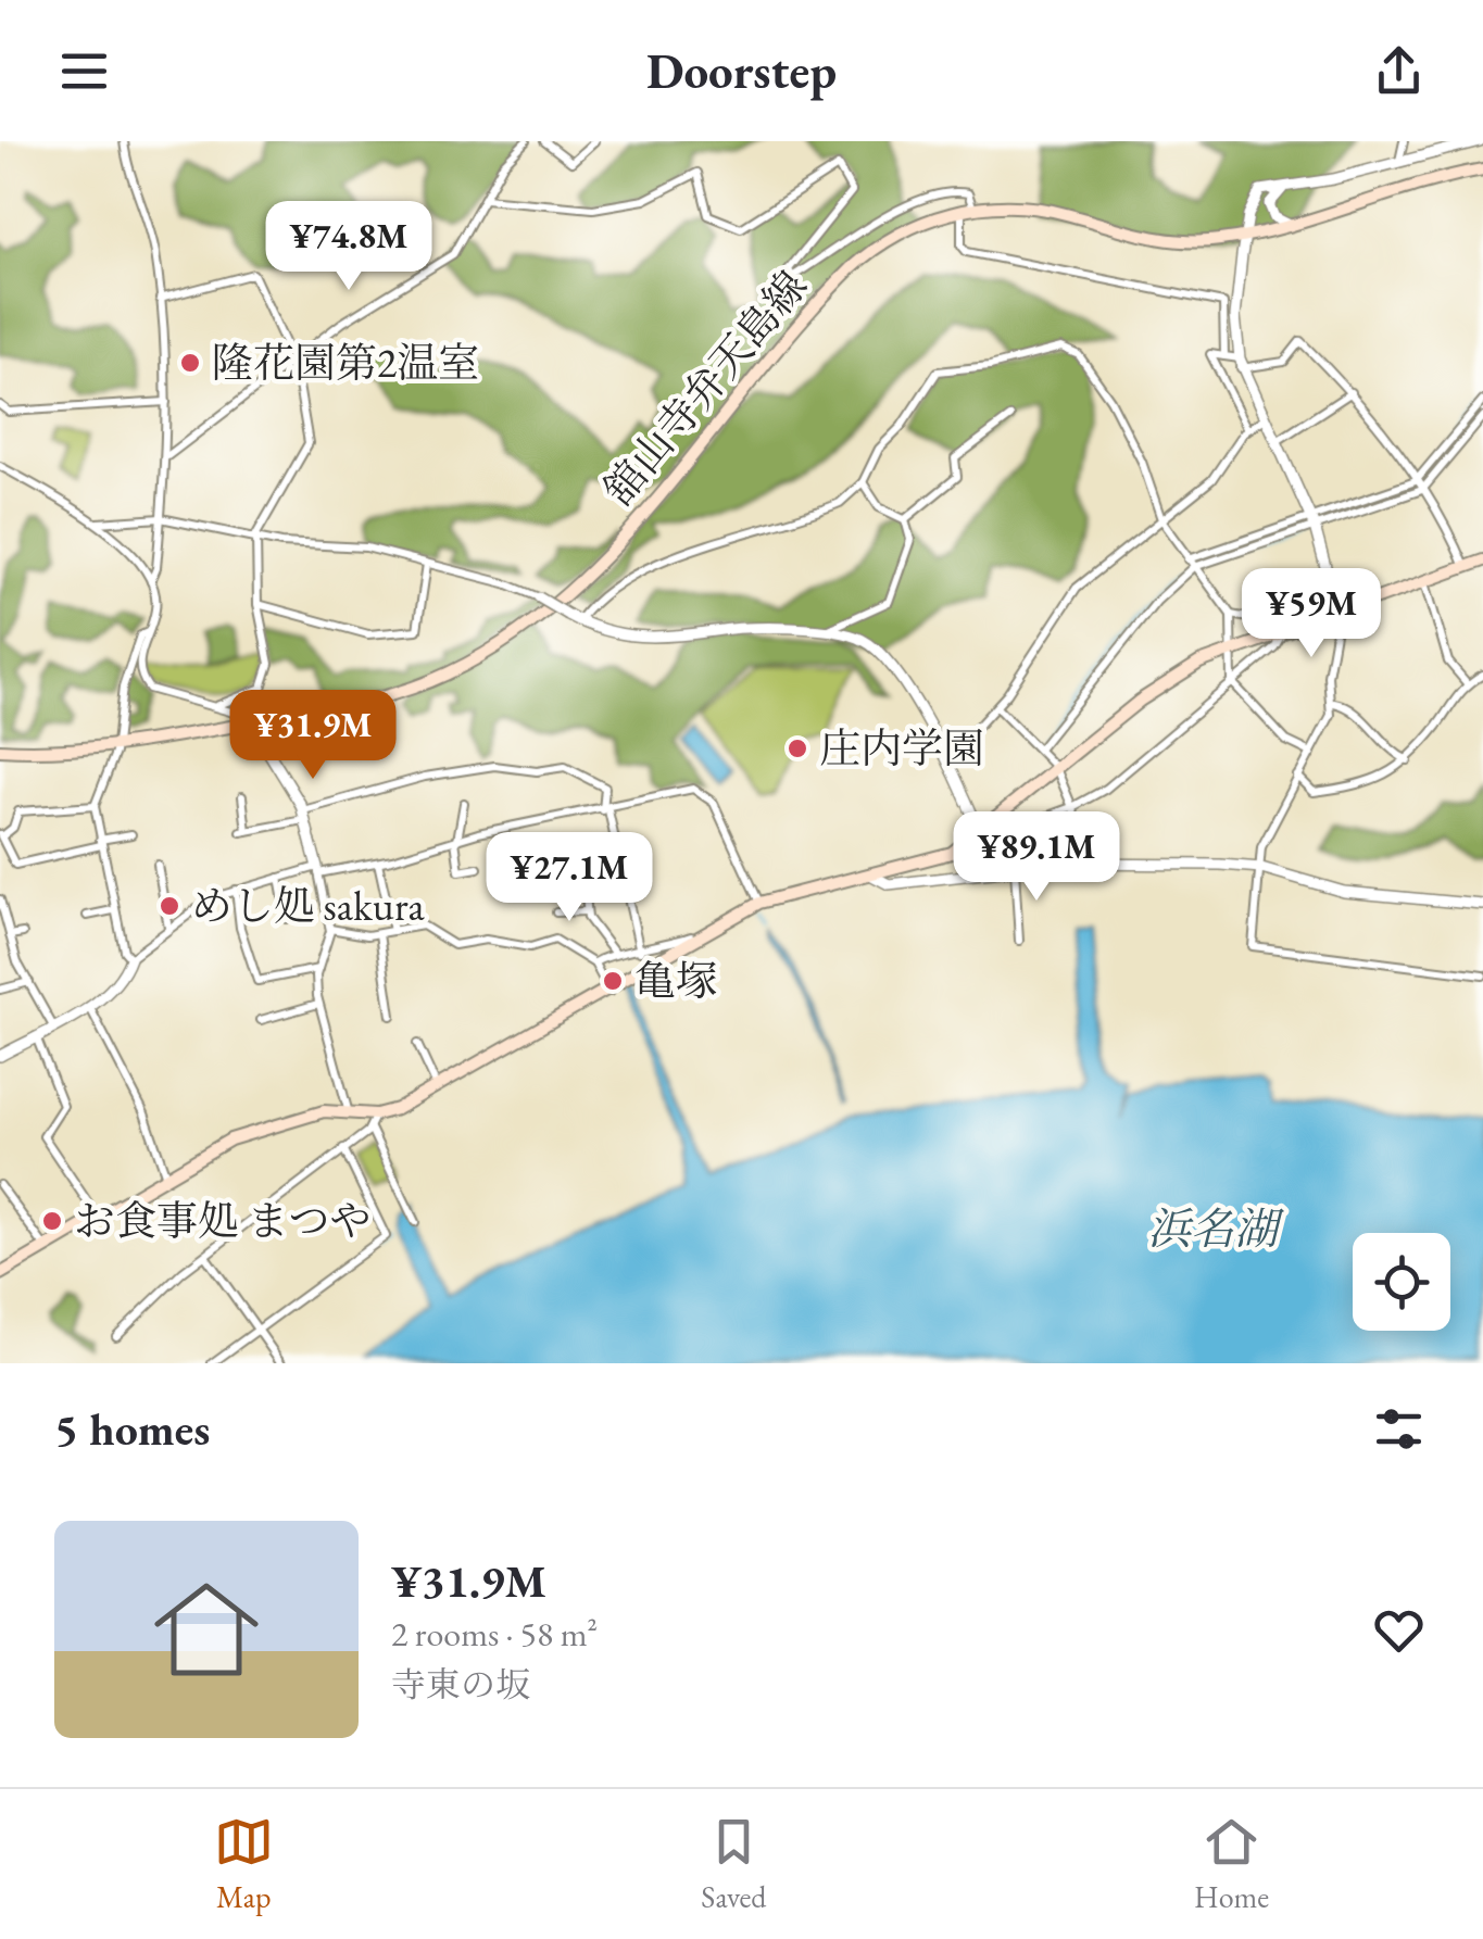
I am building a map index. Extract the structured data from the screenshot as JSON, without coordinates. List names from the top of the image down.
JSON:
{
  "streets": {
    "main road": ["舘山寺弁天島線"]
  },
  "water": ["浜名湖"],
  "places": [
    "隆花園第2温室",
    "庄内学園",
    "めし処 sakura",
    "亀塚",
    "お食事処 まつや"
  ],
  "page": {
    "header": "Doorstep",
    "price": [
      "¥74.8M",
      "¥59M",
      "¥31.9M",
      "¥89.1M",
      "¥27.1M"
    ],
    "heading": "5 homes",
    "list": [
      {
        "name": "¥31.9M",
        "note": "2 rooms · 58 m² · 寺東の坂"
      }
    ],
    "tabs": ["Map", "Saved", "Home"]
  }
}
